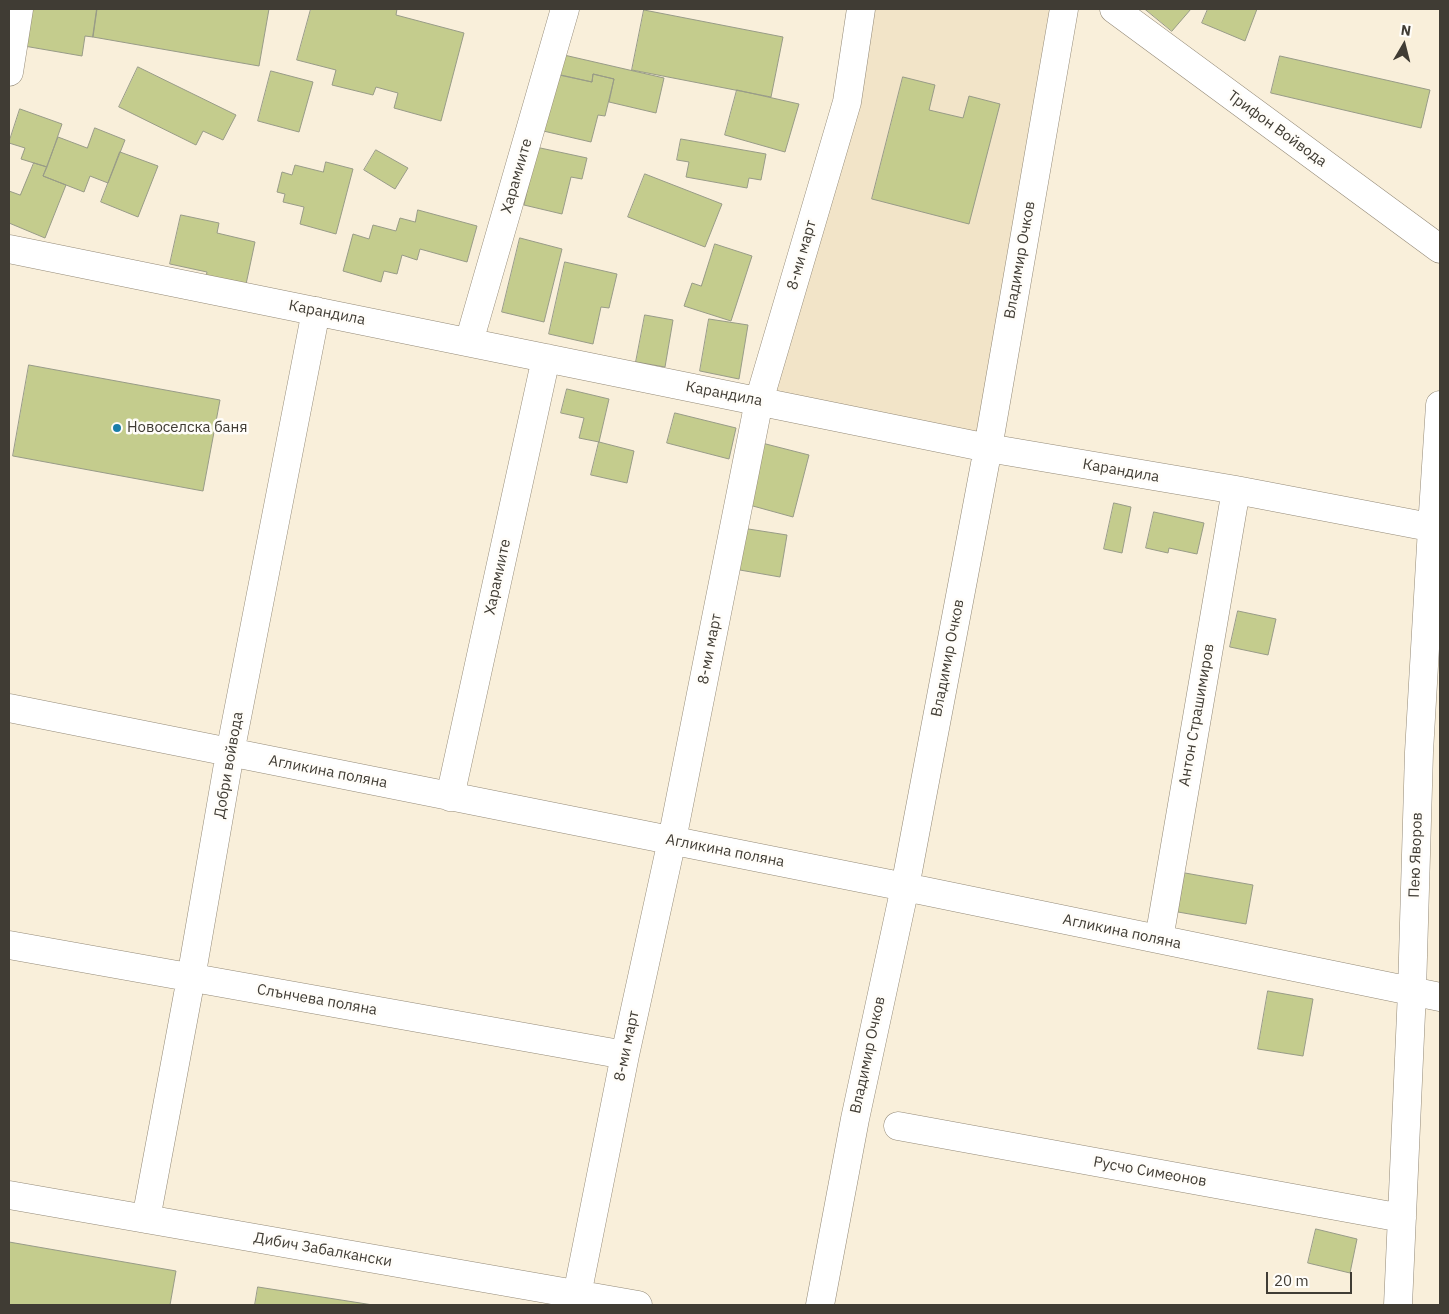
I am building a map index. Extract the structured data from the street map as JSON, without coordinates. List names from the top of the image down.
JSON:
{
  "streets": {
    "street": [
      "Трифон Войвода",
      "Харамиите",
      "8-ми март",
      "Владимир Очков",
      "Карандила",
      "Антон Страшимиров",
      "Добри войвода",
      "Агликина поляна",
      "Пею Яворов",
      "Слънчева поляна",
      "Русчо Симеонов",
      "Дибич Забалкански"
    ]
  },
  "crossings": [
    ["Харамиите", "Карандила"],
    ["Харамиите", "Агликина поляна"],
    ["8-ми март", "Карандила"],
    ["8-ми март", "Агликина поляна"],
    ["8-ми март", "Слънчева поляна"],
    ["8-ми март", "Дибич Забалкански"],
    ["Владимир Очков", "Карандила"],
    ["Владимир Очков", "Агликина поляна"],
    ["Карандила", "Антон Страшимиров"],
    ["Карандила", "Добри войвода"],
    ["Карандила", "Пею Яворов"],
    ["Антон Страшимиров", "Агликина поляна"],
    ["Добри войвода", "Агликина поляна"],
    ["Добри войвода", "Слънчева поляна"],
    ["Добри войвода", "Дибич Забалкански"],
    ["Агликина поляна", "Пею Яворов"],
    ["Пею Яворов", "Русчо Симеонов"]
  ],
  "places": ["Новоселска баня"],
  "scale_bar": "20 m",
  "north": "top"
}
